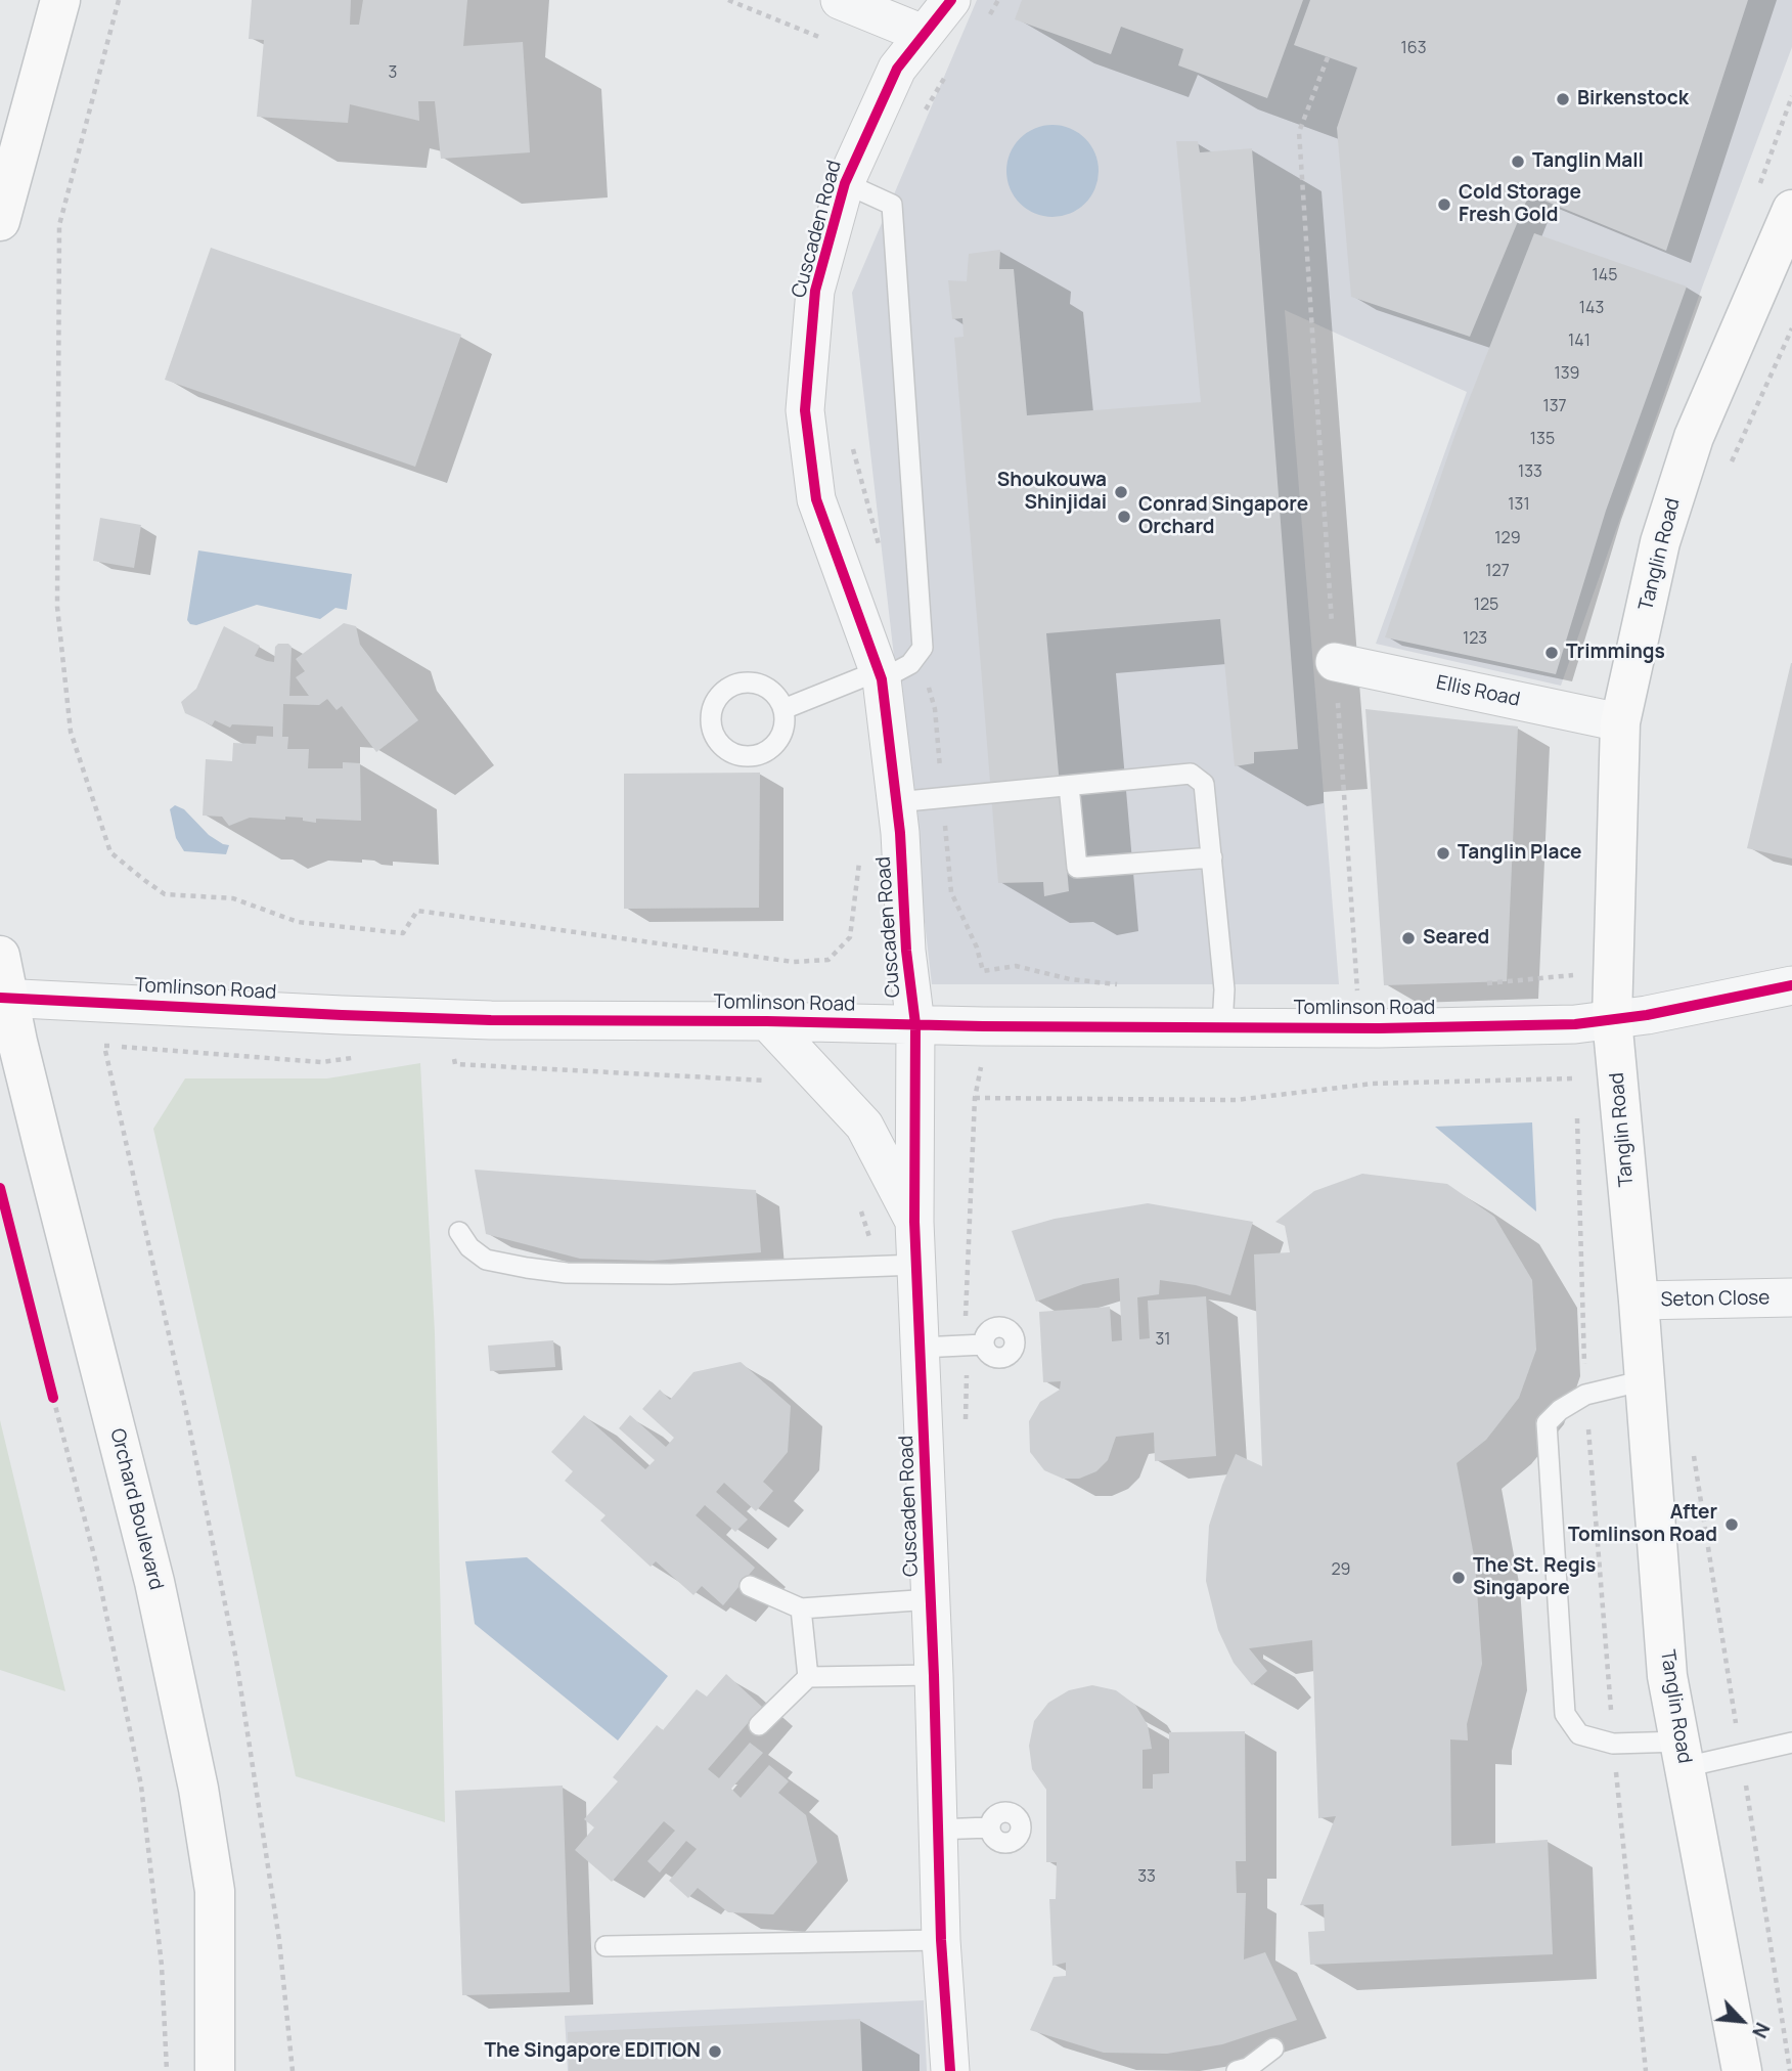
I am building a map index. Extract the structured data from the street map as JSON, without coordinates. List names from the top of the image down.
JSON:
{
  "streets": {
    "main road": ["Tanglin Road", "Orchard Boulevard"],
    "street": [
      "Cuscaden Road",
      "Ellis Road",
      "Tomlinson Road",
      "Seton Close"
    ]
  },
  "crossings": [
    ["Cuscaden Road", "Tomlinson Road"],
    ["Tanglin Road", "Ellis Road"],
    ["Tanglin Road", "Tomlinson Road"],
    ["Tanglin Road", "Seton Close"],
    ["Tomlinson Road", "Orchard Boulevard"]
  ],
  "places": [
    "Birkenstock",
    "Tanglin Mall",
    "Cold Storage Fresh Gold",
    "Shoukouwa Shinjidai",
    "Conrad Singapore Orchard",
    "Trimmings",
    "Tanglin Place",
    "Seared",
    "After Tomlinson Road",
    "The St. Regis Singapore",
    "The Singapore EDITION"
  ],
  "house_numbers": [
    "163",
    "3",
    "145",
    "143",
    "141",
    "139",
    "137",
    "135",
    "133",
    "131",
    "129",
    "127",
    "125",
    "123",
    "31",
    "29",
    "33"
  ],
  "north": "bottom right"
}
